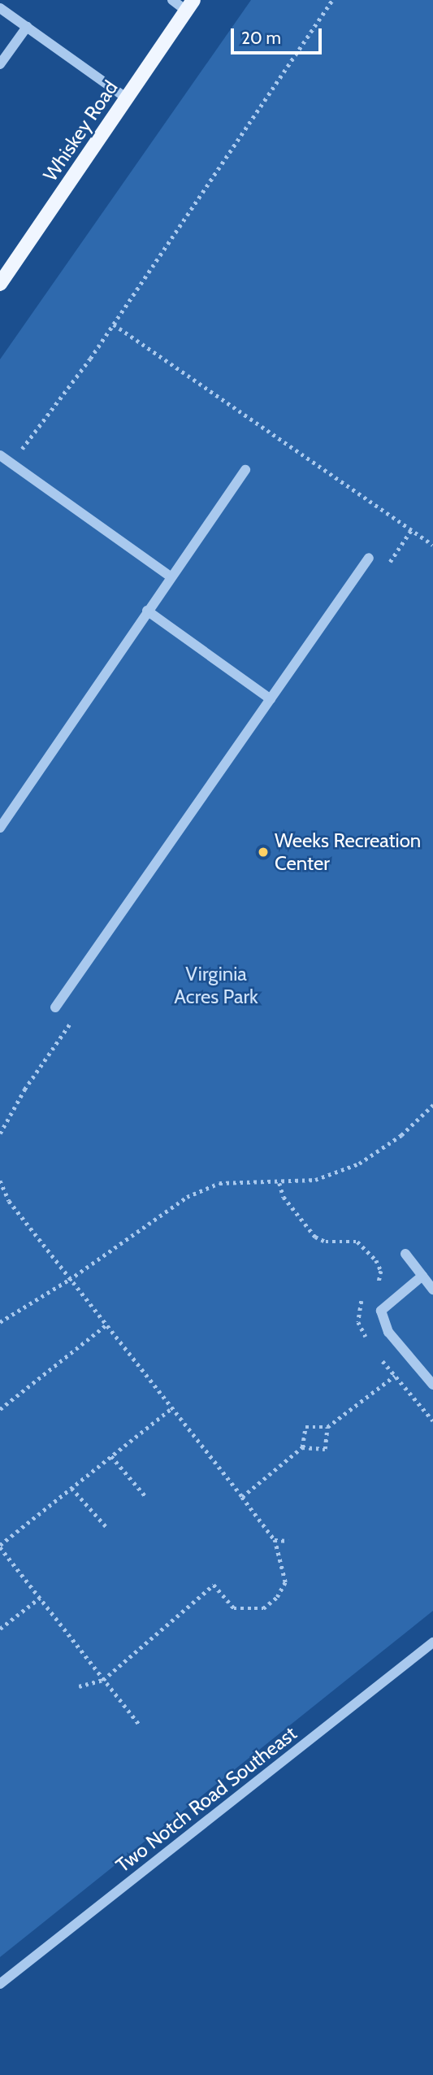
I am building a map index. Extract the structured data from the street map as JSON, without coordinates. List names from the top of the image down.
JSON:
{
  "streets": {
    "main road": ["Whiskey Road"],
    "street": ["Two Notch Road Southeast"]
  },
  "parks": ["Virginia Acres Park"],
  "places": ["Weeks Recreation Center"],
  "scale_bar": "20 m"
}
